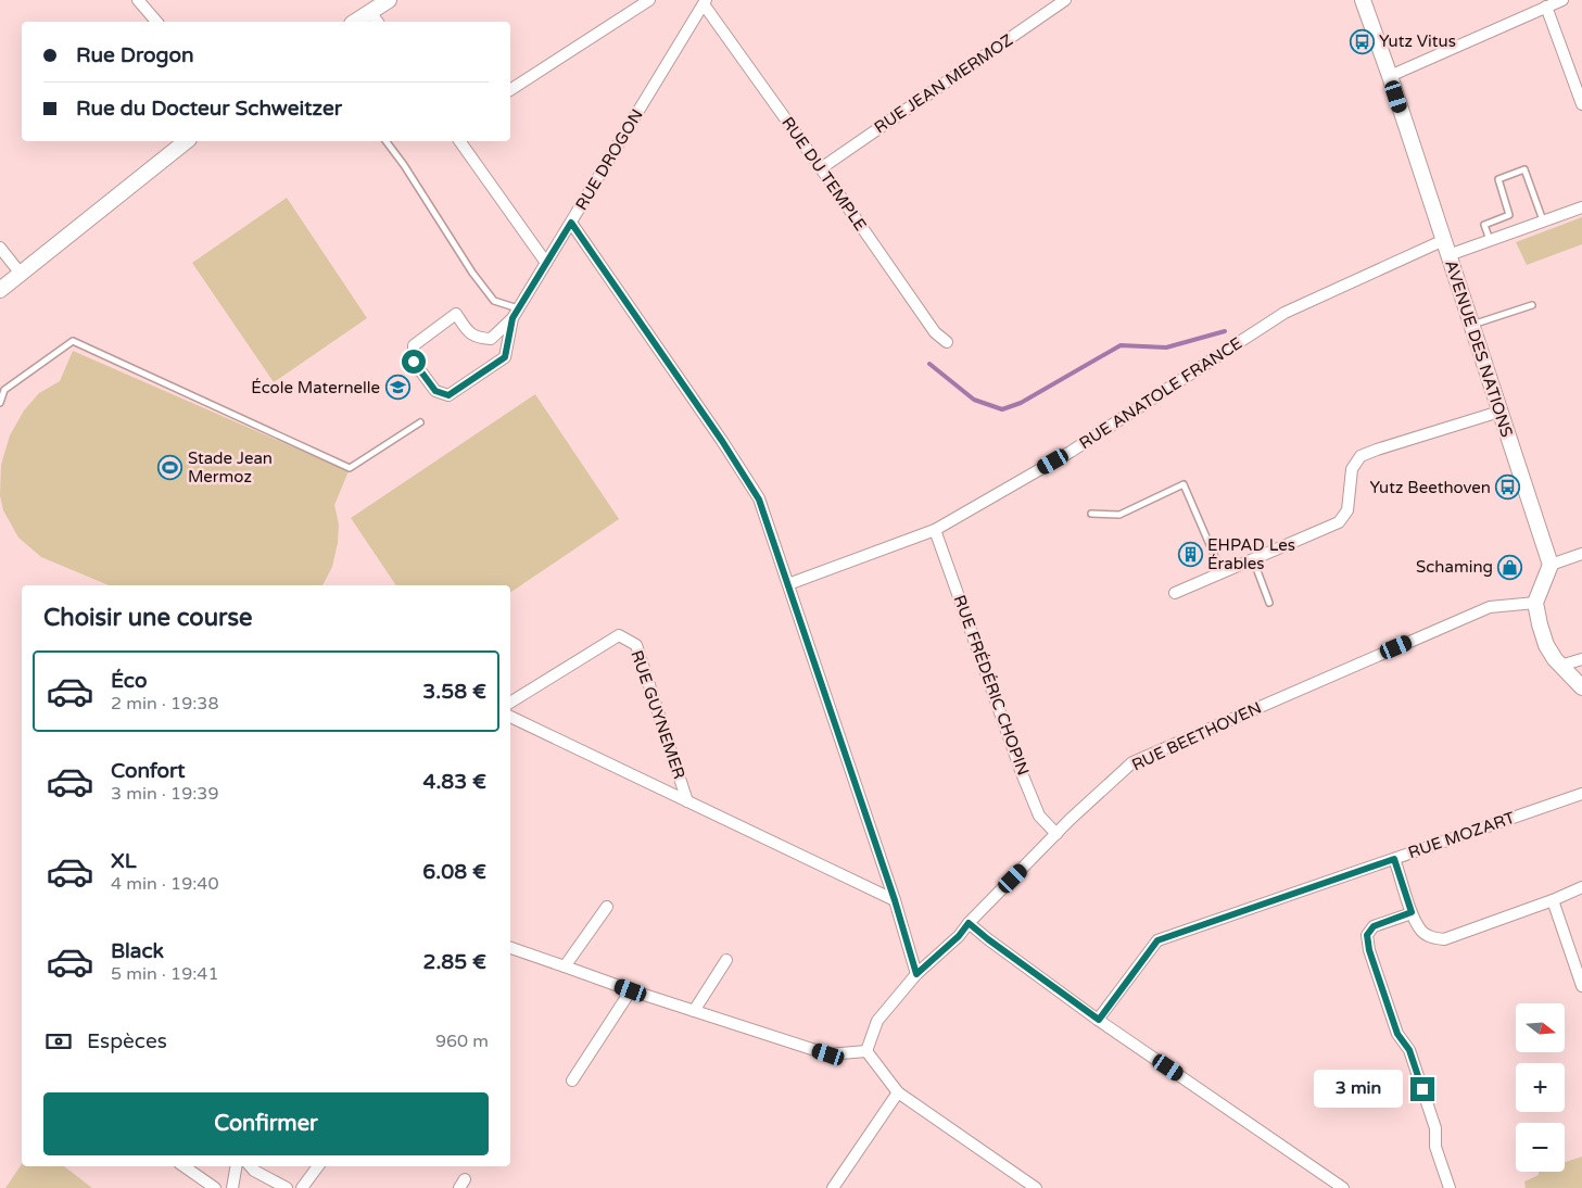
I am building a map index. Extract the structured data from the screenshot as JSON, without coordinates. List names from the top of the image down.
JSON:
{
  "streets": {
    "main road": ["AVENUE DES NATIONS"],
    "street": [
      "RUE JEAN MERMOZ",
      "RUE DROGON",
      "RUE DU TEMPLE",
      "RUE ANATOLE FRANCE",
      "RUE FRÉDÉRIC CHOPIN",
      "RUE GUYNEMER",
      "RUE BEETHOVEN",
      "RUE MOZART"
    ]
  },
  "crossings": [
    ["RUE JEAN MERMOZ", "RUE DU TEMPLE"],
    ["RUE DROGON", "RUE DU TEMPLE"],
    ["AVENUE DES NATIONS", "RUE ANATOLE FRANCE"],
    ["RUE ANATOLE FRANCE", "RUE FRÉDÉRIC CHOPIN"],
    ["RUE FRÉDÉRIC CHOPIN", "RUE BEETHOVEN"]
  ],
  "places": {
    "bus stop": ["Yutz Vitus", "Yutz Beethoven"],
    "school or university": ["École Maternelle"],
    "sports": ["Stade Jean Mermoz"],
    "building": ["EHPAD Les Érables"],
    "shop": ["Schaming"]
  },
  "north": "right",
  "page": {
    "banner": ["Rue Drogon", "Rue du Docteur Schweitzer"],
    "heading": "Choisir une course",
    "list": [
      {
        "name": "Éco",
        "note": "2 min · 19:38",
        "value": "3.58 €"
      },
      {
        "name": "Confort",
        "note": "3 min · 19:39",
        "value": "4.83 €"
      },
      {
        "name": "XL",
        "note": "4 min · 19:40",
        "value": "6.08 €"
      },
      {
        "name": "Black",
        "note": "5 min · 19:41",
        "value": "2.85 €"
      }
    ],
    "map_buttons": ["+", "−"],
    "pay": ["Espèces", "960 m"],
    "bubble": "3 min",
    "buttons": "Confirmer"
  }
}
